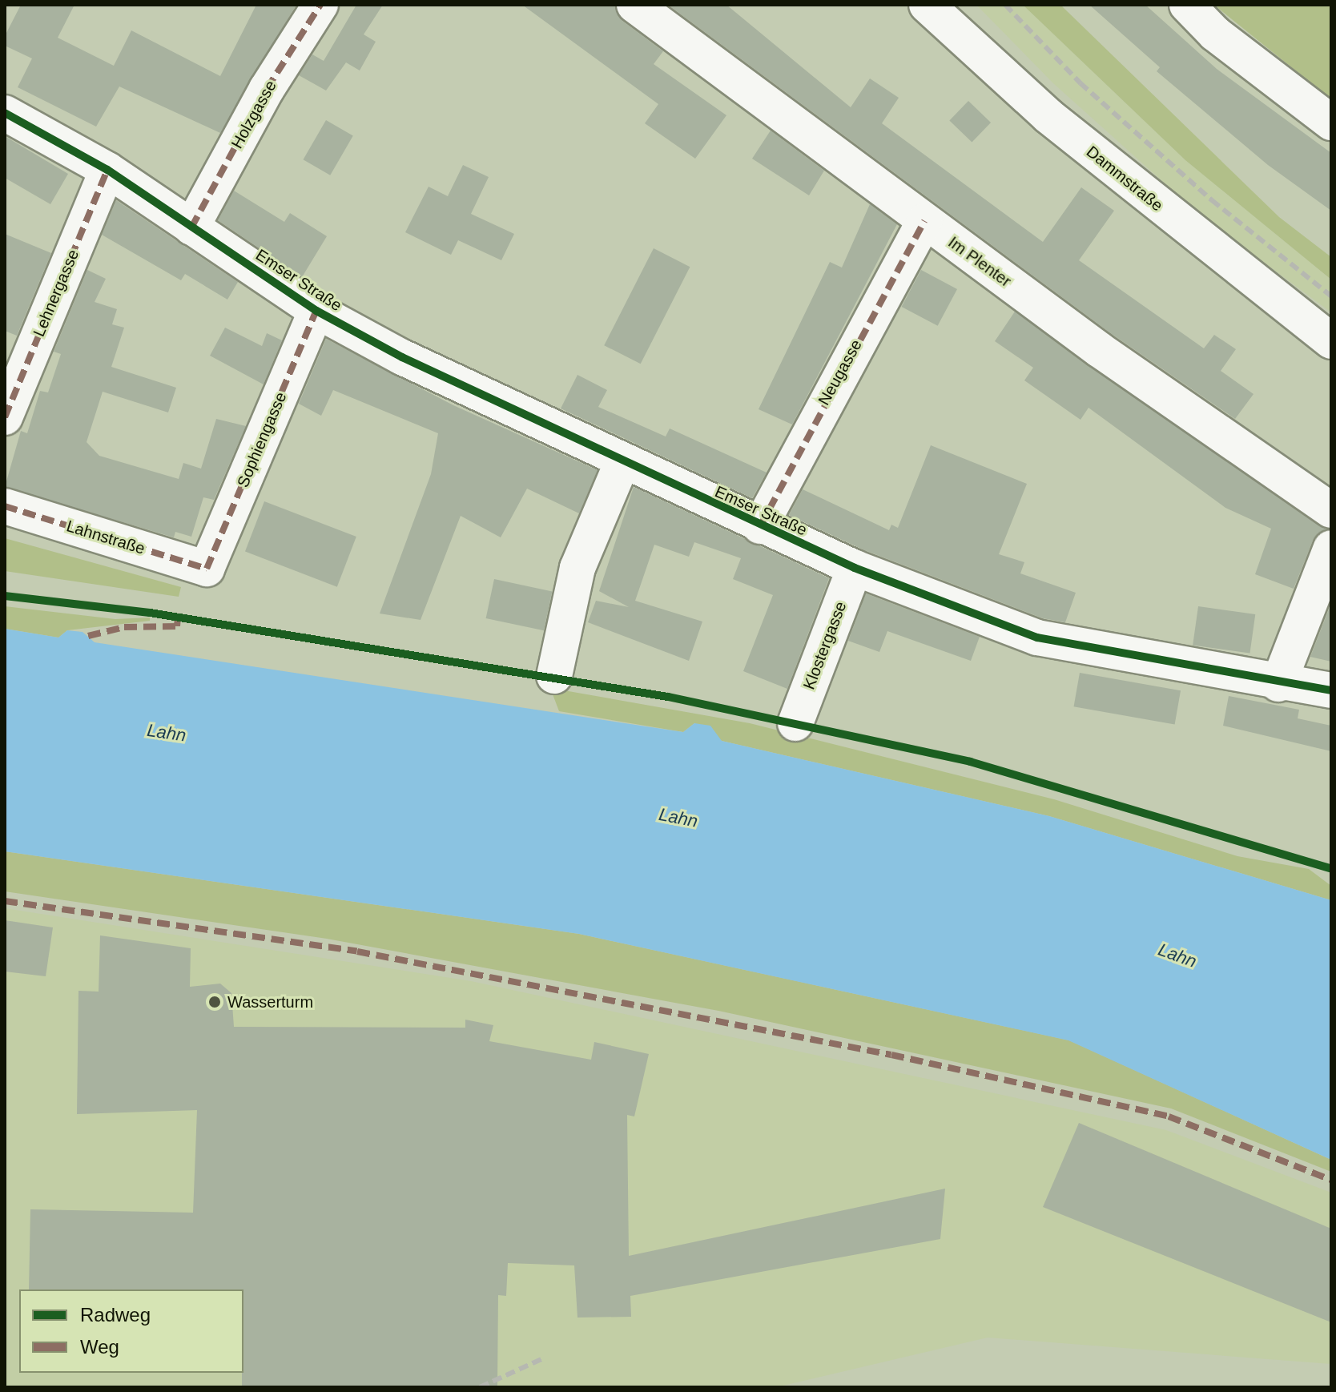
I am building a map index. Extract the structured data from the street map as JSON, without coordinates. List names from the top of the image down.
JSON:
{
  "streets": {
    "street": [
      "Holzgasse",
      "Dammstraße",
      "Im Plenter",
      "Emser Straße",
      "Lehnergasse",
      "Neugasse",
      "Sophiengasse",
      "Lahnstraße",
      "Klostergasse"
    ]
  },
  "crossings": [
    ["Holzgasse", "Emser Straße"],
    ["Im Plenter", "Neugasse"],
    ["Emser Straße", "Lehnergasse"],
    ["Emser Straße", "Neugasse"],
    ["Emser Straße", "Sophiengasse"],
    ["Emser Straße", "Klostergasse"],
    ["Sophiengasse", "Lahnstraße"]
  ],
  "water": ["Lahn"],
  "places": ["Wasserturm"],
  "legend": ["Radweg", "Weg"]
}
